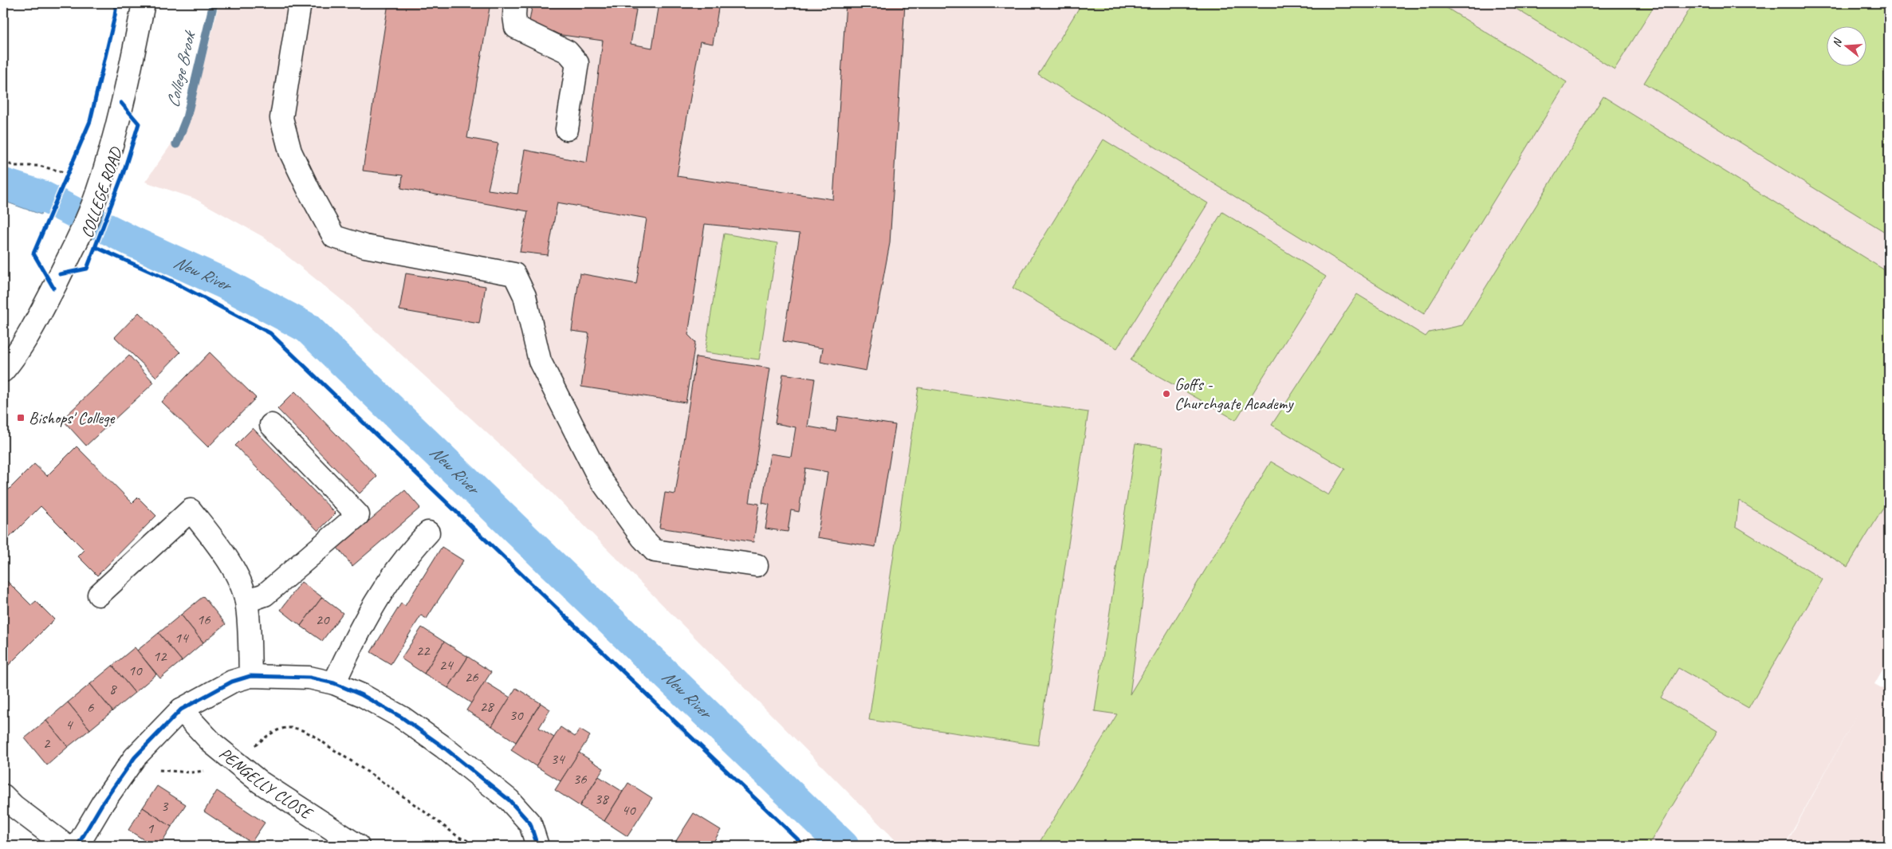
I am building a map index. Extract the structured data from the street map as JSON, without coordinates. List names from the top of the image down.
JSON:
{
  "streets": {
    "street": ["COLLEGE ROAD", "PENGELLY CLOSE"]
  },
  "water": ["College Brook", "New River"],
  "places": {
    "other": ["Goffs - Churchgate Academy"],
    "transit": ["Bishops' College"]
  },
  "house_numbers": [
    "16",
    "20",
    "14",
    "22",
    "12",
    "24",
    "10",
    "26",
    "8",
    "28",
    "6",
    "30",
    "4",
    "2",
    "34",
    "36",
    "38",
    "3",
    "40",
    "1"
  ],
  "north": "left"
}
